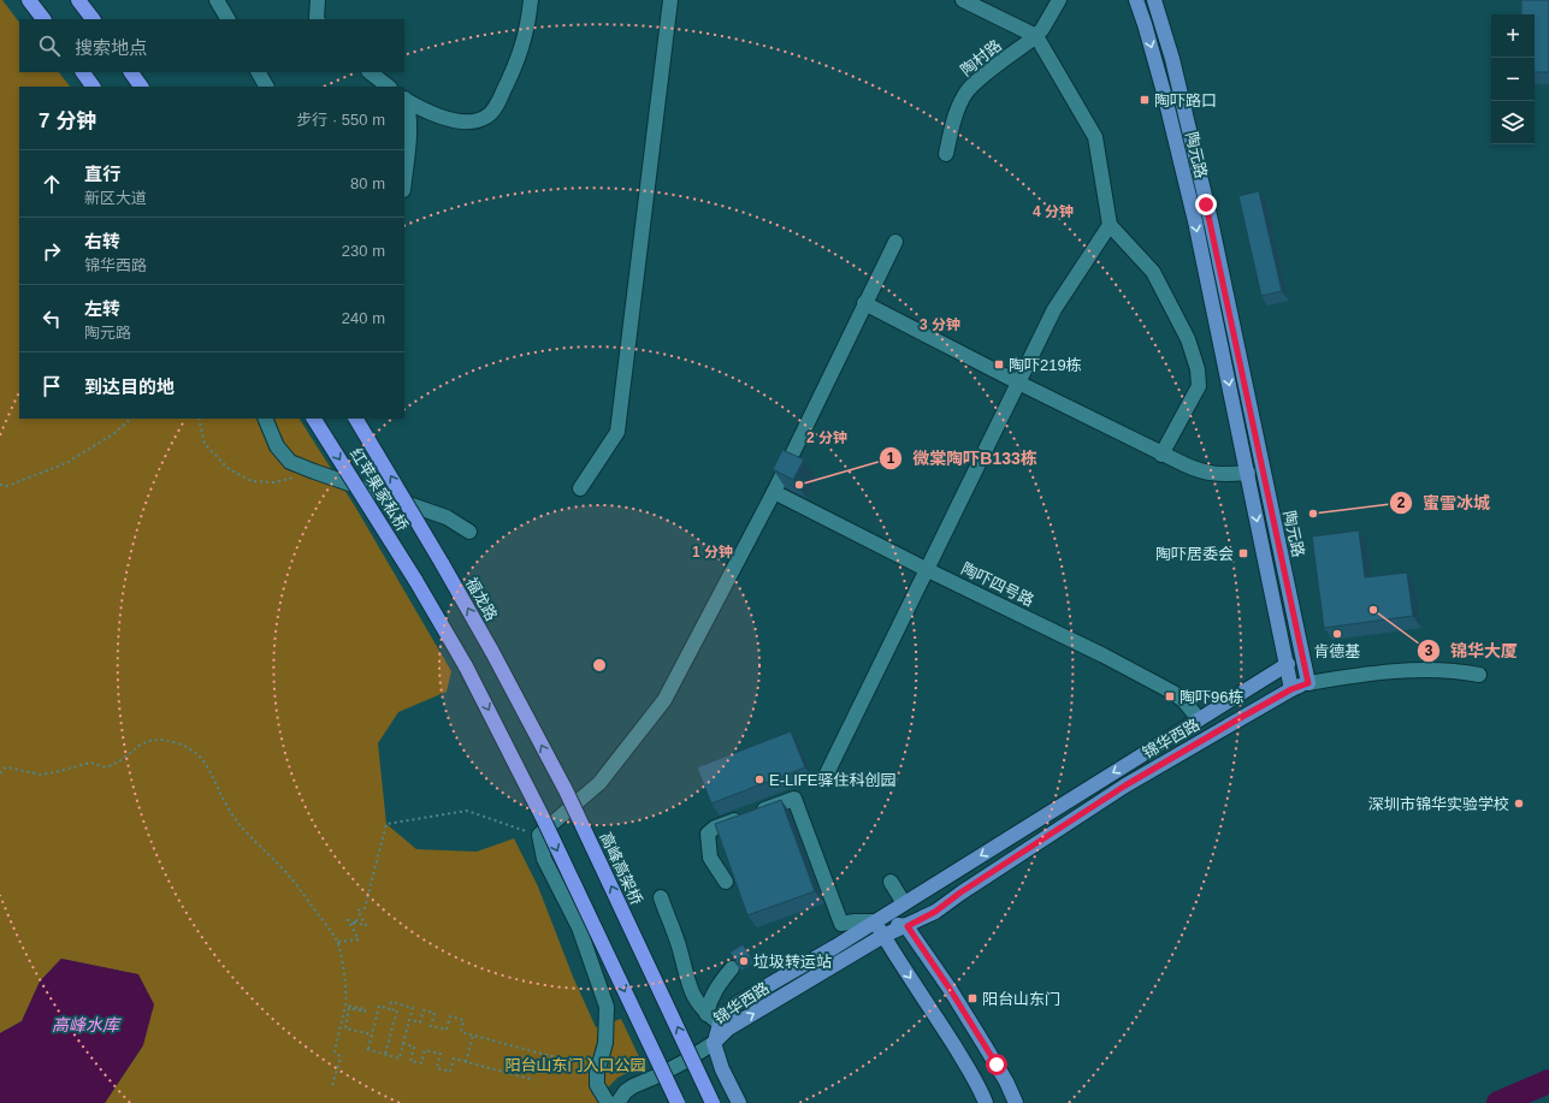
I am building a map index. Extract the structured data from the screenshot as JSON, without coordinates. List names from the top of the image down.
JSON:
{
  "streets": {
    "highway": ["红苹果家私桥", "福龙路", "高峰高架桥"],
    "main road": ["陶元路", "锦华西路"],
    "street": ["陶村路", "陶吓四号路"]
  },
  "crossings": [
    ["陶元路", "锦华西路"],
    ["红苹果家私桥", "福龙路"],
    ["陶吓四号路", "锦华西路"],
    ["福龙路", "高峰高架桥"]
  ],
  "one_way": ["福龙路", "高峰高架桥"],
  "water": ["高峰水库"],
  "parks": ["阳台山东门入口公园"],
  "places": {
    "transit": [
      "陶吓路口",
      "陶吓219栋",
      "陶吓居委会",
      "陶吓96栋",
      "阳台山东门"
    ],
    "other": [
      "微棠陶吓B133栋",
      "蜜雪冰城",
      "锦华大厦",
      "肯德基",
      "E-LIFE驿住科创园",
      "深圳市锦华实验学校",
      "垃圾转运站"
    ]
  },
  "page": {
    "map_buttons": ["+", "−"],
    "search": "搜索地点",
    "heading": ["7 分钟", "步行 · 550 m"],
    "list": [
      ["直行", "新区大道", "80 m"],
      ["右转", "锦华西路", "230 m"],
      ["左转", "陶元路", "240 m"],
      "到达目的地"
    ]
  },
  "rings": [
    "4 分钟",
    "3 分钟",
    "2 分钟",
    "1 分钟"
  ]
}
